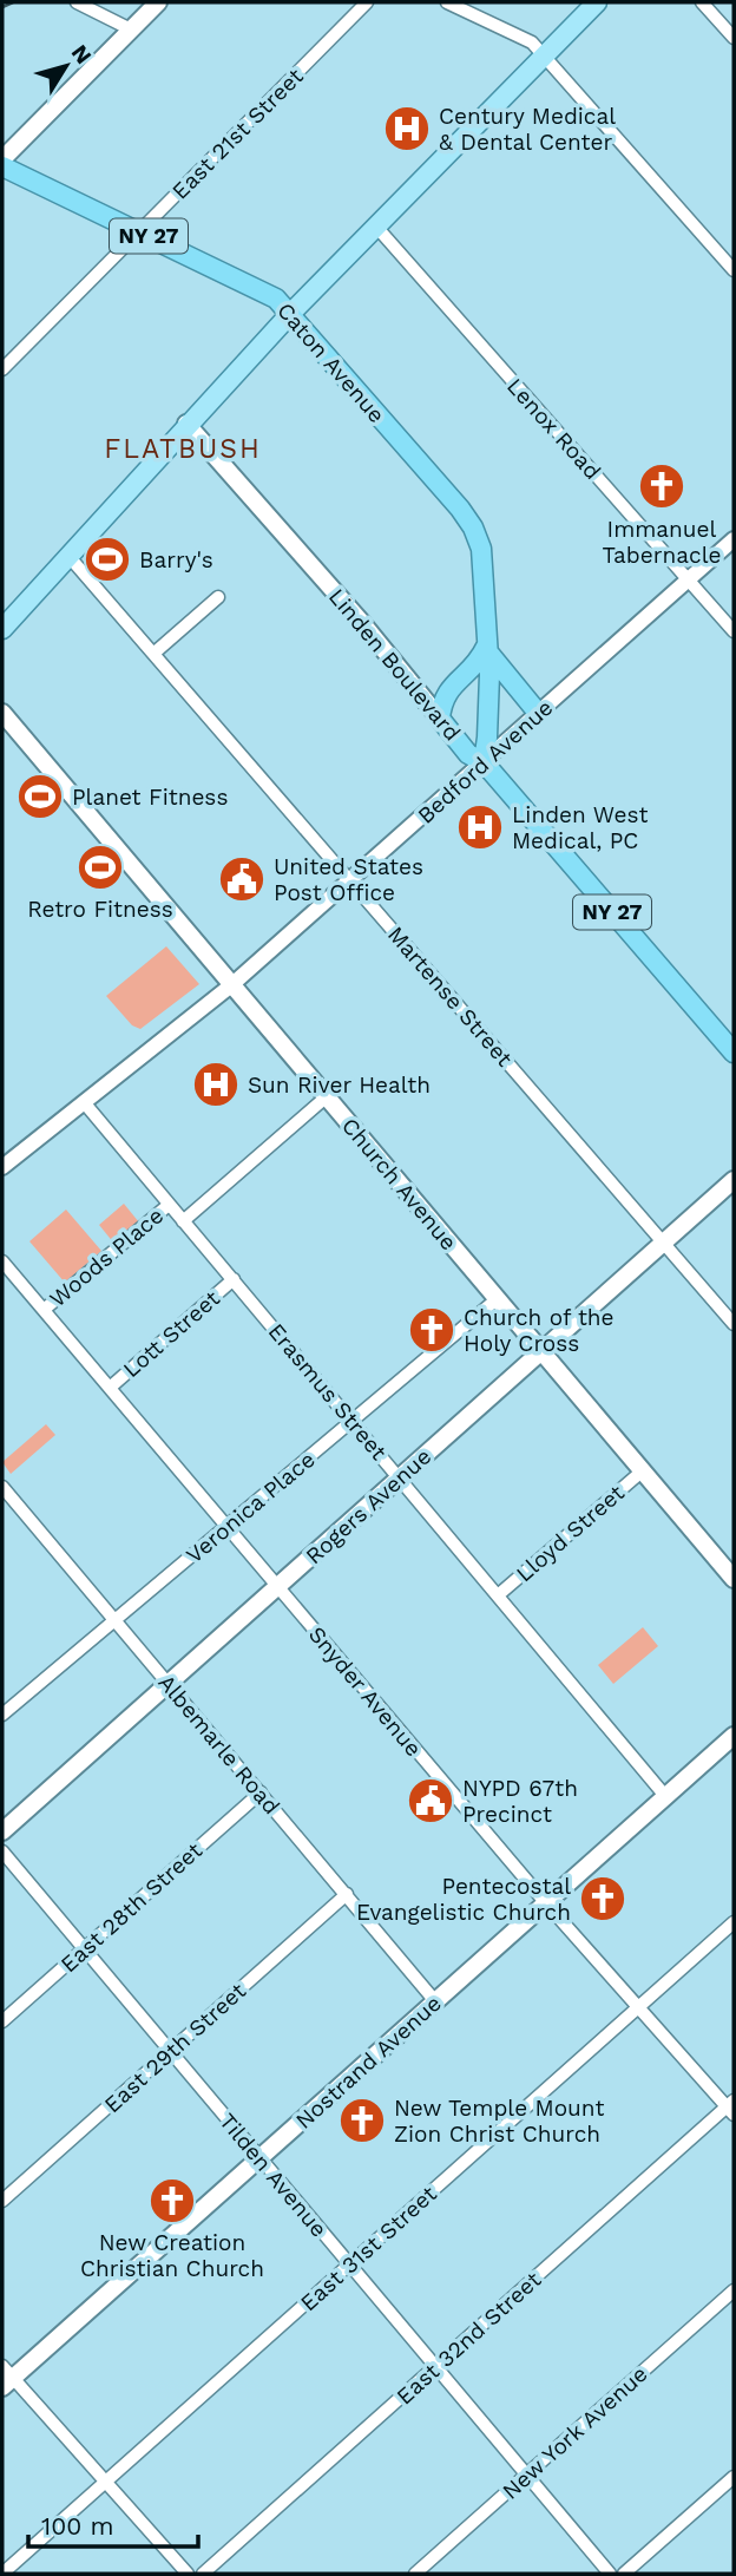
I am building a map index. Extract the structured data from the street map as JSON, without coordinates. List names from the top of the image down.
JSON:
{
  "streets": {
    "highway": ["NY 27", "Caton Avenue", "Linden Boulevard"],
    "main road": ["Church Avenue", "Rogers Avenue", "Nostrand Avenue"],
    "street": [
      "East 21st Street",
      "Lenox Road",
      "Bedford Avenue",
      "Martense Street",
      "Woods Place",
      "Lott Street",
      "Erasmus Street",
      "Veronica Place",
      "Lloyd Street",
      "Snyder Avenue",
      "Albemarle Road",
      "East 28th Street",
      "East 29th Street",
      "Tilden Avenue",
      "East 31st Street",
      "East 32nd Street",
      "New York Avenue"
    ]
  },
  "crossings": [
    ["East 21st Street", "Caton Avenue"],
    ["Caton Avenue", "Linden Boulevard"],
    ["Caton Avenue", "Bedford Avenue"],
    ["Lenox Road", "Bedford Avenue"],
    ["Linden Boulevard", "Bedford Avenue"],
    ["Bedford Avenue", "Martense Street"],
    ["Bedford Avenue", "Church Avenue"],
    ["Bedford Avenue", "Erasmus Street"],
    ["Martense Street", "Rogers Avenue"],
    ["Church Avenue", "Woods Place"],
    ["Church Avenue", "Rogers Avenue"],
    ["Church Avenue", "Veronica Place"],
    ["Church Avenue", "Lloyd Street"],
    ["Woods Place", "Erasmus Street"],
    ["Woods Place", "Snyder Avenue"],
    ["Lott Street", "Erasmus Street"],
    ["Lott Street", "Snyder Avenue"],
    ["Erasmus Street", "Rogers Avenue"],
    ["Erasmus Street", "Veronica Place"],
    ["Erasmus Street", "Lloyd Street"],
    ["Erasmus Street", "Nostrand Avenue"],
    ["Rogers Avenue", "Snyder Avenue"],
    ["Rogers Avenue", "Albemarle Road"],
    ["Veronica Place", "Snyder Avenue"],
    ["Veronica Place", "Albemarle Road"],
    ["Snyder Avenue", "Nostrand Avenue"],
    ["Snyder Avenue", "East 31st Street"],
    ["Snyder Avenue", "East 32nd Street"],
    ["Albemarle Road", "East 28th Street"],
    ["Albemarle Road", "East 29th Street"],
    ["Albemarle Road", "Nostrand Avenue"],
    ["East 28th Street", "Tilden Avenue"],
    ["East 29th Street", "Tilden Avenue"],
    ["Nostrand Avenue", "Tilden Avenue"],
    ["Tilden Avenue", "East 31st Street"],
    ["Tilden Avenue", "East 32nd Street"],
    ["Tilden Avenue", "New York Avenue"]
  ],
  "districts": ["FLATBUSH"],
  "places": {
    "hospital": ["Century Medical & Dental Center", "Linden West Medical, PC", "Sun River Health"],
    "church": [
      "Immanuel Tabernacle",
      "Church of the Holy Cross",
      "Pentecostal Evangelistic Church",
      "New Temple Mount Zion Christ Church",
      "New Creation Christian Church"
    ],
    "sports": ["Barry's", "Planet Fitness", "Retro Fitness"],
    "public building": ["United States Post Office", "NYPD 67th Precinct"]
  },
  "scale_bar": "100 m",
  "north": "top right"
}
